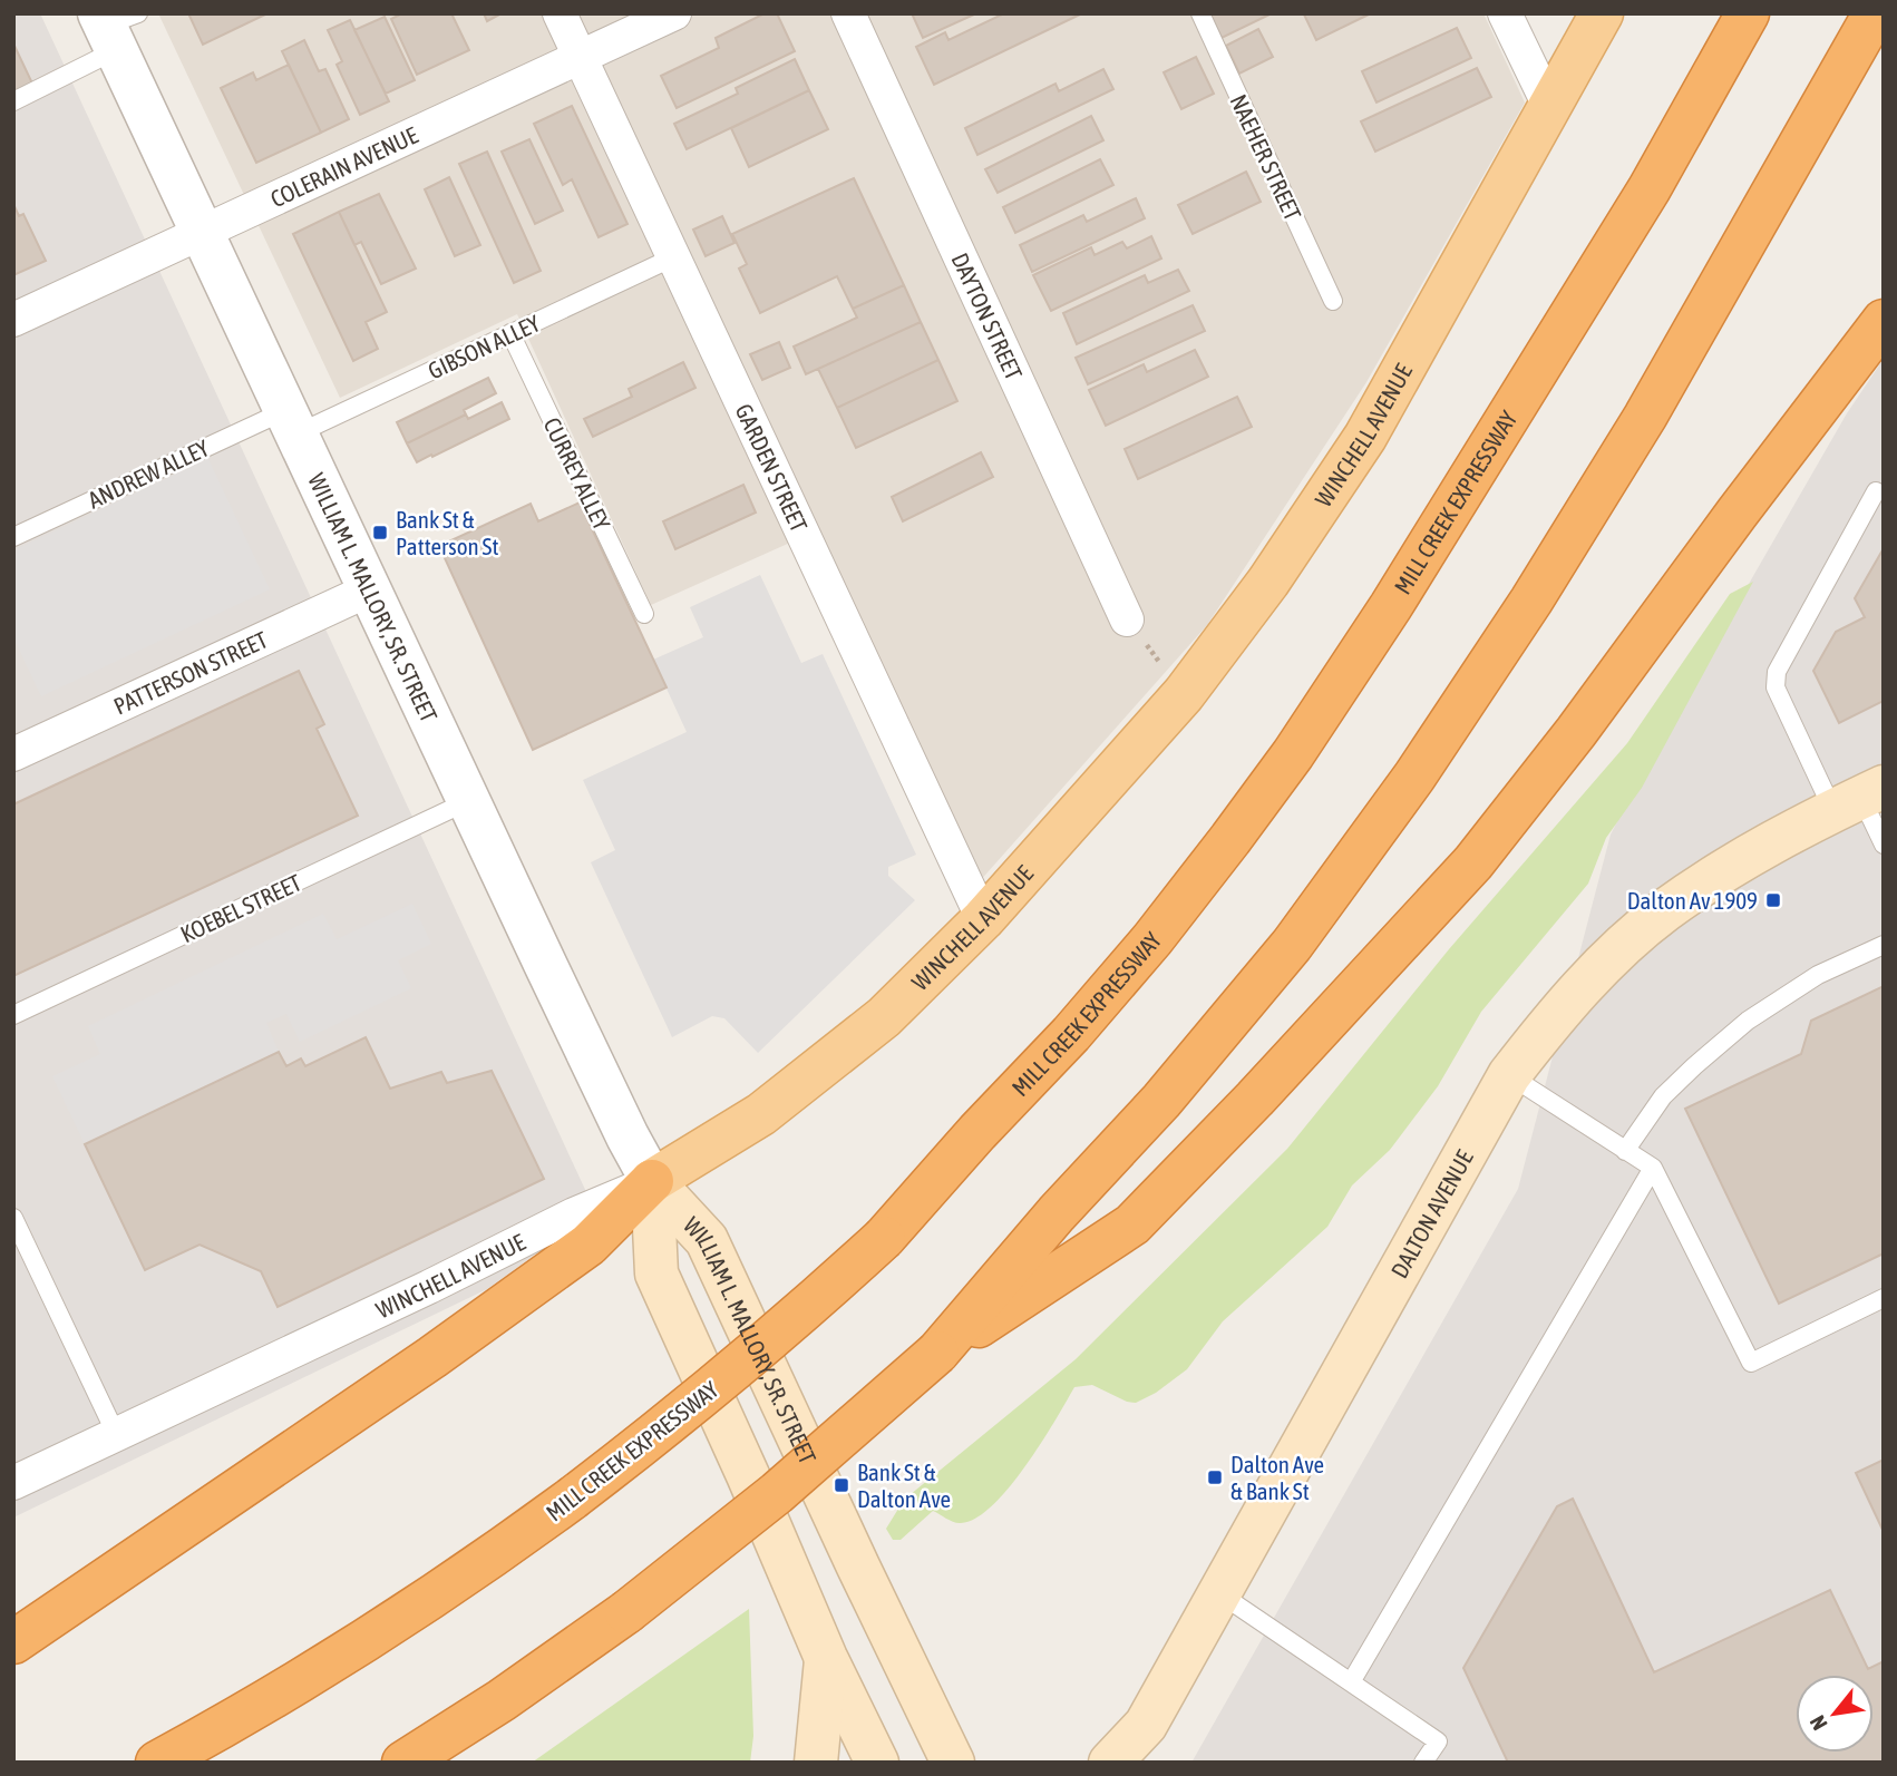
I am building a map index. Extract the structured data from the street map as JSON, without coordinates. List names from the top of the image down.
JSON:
{
  "streets": {
    "highway": ["MILL CREEK EXPRESSWAY"],
    "main road": ["WINCHELL AVENUE", "WILLIAM L. MALLORY, SR. STREET", "DALTON AVENUE"],
    "street": [
      "COLERAIN AVENUE",
      "DAYTON STREET",
      "GARDEN STREET",
      "PATTERSON STREET"
    ],
    "lane": [
      "NAEHER STREET",
      "GIBSON ALLEY",
      "ANDREW ALLEY",
      "CURREY ALLEY",
      "KOEBEL STREET"
    ]
  },
  "crossings": [
    ["COLERAIN AVENUE", "GARDEN STREET"],
    ["COLERAIN AVENUE", "WILLIAM L. MALLORY, SR. STREET"],
    ["GIBSON ALLEY", "GARDEN STREET"],
    ["GIBSON ALLEY", "ANDREW ALLEY"],
    ["GIBSON ALLEY", "CURREY ALLEY"],
    ["GIBSON ALLEY", "WILLIAM L. MALLORY, SR. STREET"],
    ["WINCHELL AVENUE", "GARDEN STREET"],
    ["WINCHELL AVENUE", "WILLIAM L. MALLORY, SR. STREET"],
    ["ANDREW ALLEY", "WILLIAM L. MALLORY, SR. STREET"],
    ["WILLIAM L. MALLORY, SR. STREET", "PATTERSON STREET"],
    ["WILLIAM L. MALLORY, SR. STREET", "KOEBEL STREET"]
  ],
  "places": {
    "transit": [
      "Bank St & Patterson St",
      "Dalton Av 1909",
      "Dalton Ave & Bank St",
      "Bank St & Dalton Ave"
    ]
  },
  "north": "bottom left"
}
